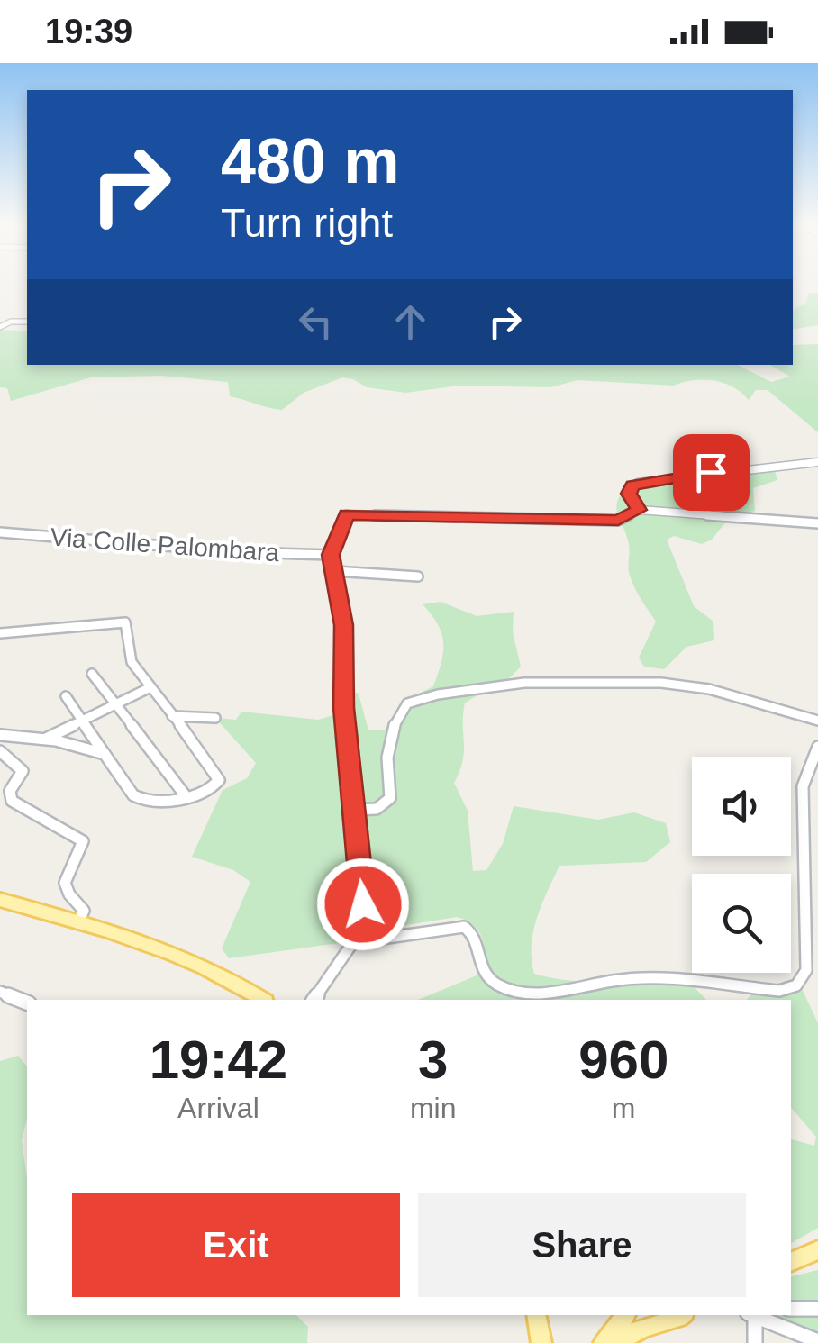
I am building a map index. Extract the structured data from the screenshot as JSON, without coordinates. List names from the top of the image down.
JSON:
{
  "streets": {
    "street": ["Via Colle Palombara"]
  },
  "page": {
    "status": "19:39",
    "turn": ["480 m", "Turn right"],
    "eta": [
      "19:42",
      "Arrival",
      "3",
      "min",
      "960",
      "m"
    ],
    "buttons": ["Exit", "Share"]
  }
}
